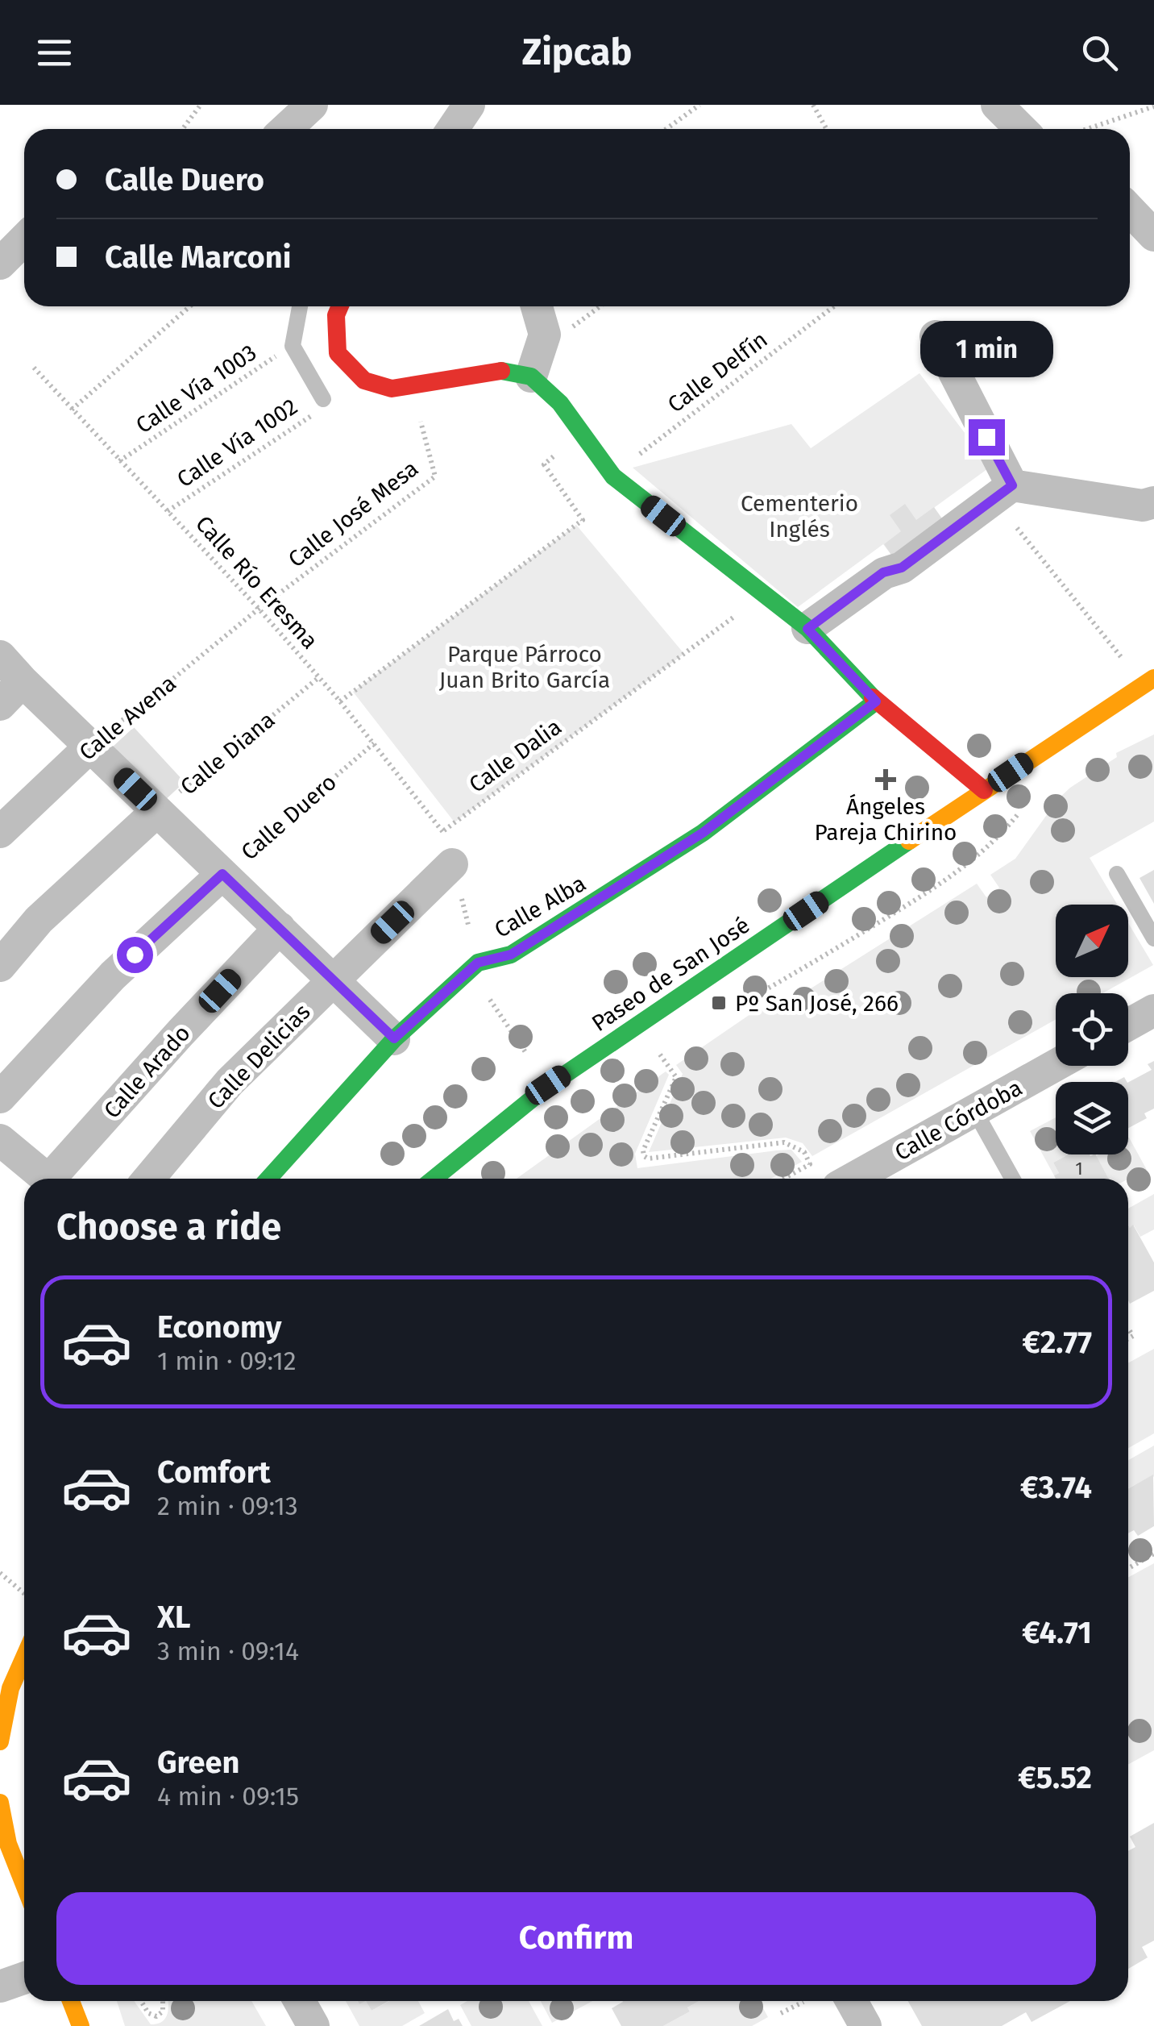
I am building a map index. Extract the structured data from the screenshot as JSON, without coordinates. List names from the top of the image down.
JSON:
{
  "streets": {
    "street": [
      "Calle Avena",
      "Calle Duero",
      "Calle Alba",
      "Paseo de San José",
      "Calle Delicias",
      "Calle Arado",
      "Calle Córdoba"
    ],
    "path": [
      "Calle Delfín",
      "Calle Vía 1003",
      "Calle Vía 1002",
      "Calle José Mesa",
      "Calle Río Eresma",
      "Calle Diana",
      "Calle Dalia"
    ]
  },
  "crossings": [
    ["Calle Vía 1003", "Calle Río Eresma"],
    ["Calle Vía 1002", "Calle Río Eresma"],
    ["Calle José Mesa", "Calle Río Eresma"],
    ["Calle José Mesa", "Calle Avena"],
    ["Calle Río Eresma", "Calle Avena"],
    ["Calle Río Eresma", "Calle Diana"],
    ["Calle Río Eresma", "Calle Dalia"],
    ["Calle Río Eresma", "Calle Duero"]
  ],
  "parks": ["Cementerio Inglés", "Parque Párroco Juan Brito García"],
  "places": {
    "health": ["Ángeles Pareja Chirino"],
    "transit": ["Pº San José, 266"]
  },
  "house_numbers": ["1"],
  "north": "top right",
  "page": {
    "header": "Zipcab",
    "banner": ["Calle Duero", "Calle Marconi"],
    "bubble": "1 min",
    "heading": "Choose a ride",
    "list": [
      {
        "name": "Economy",
        "note": "1 min · 09:12",
        "value": "€2.77"
      },
      {
        "name": "Comfort",
        "note": "2 min · 09:13",
        "value": "€3.74"
      },
      {
        "name": "XL",
        "note": "3 min · 09:14",
        "value": "€4.71"
      },
      {
        "name": "Green",
        "note": "4 min · 09:15",
        "value": "€5.52"
      }
    ],
    "buttons": "Confirm"
  }
}
